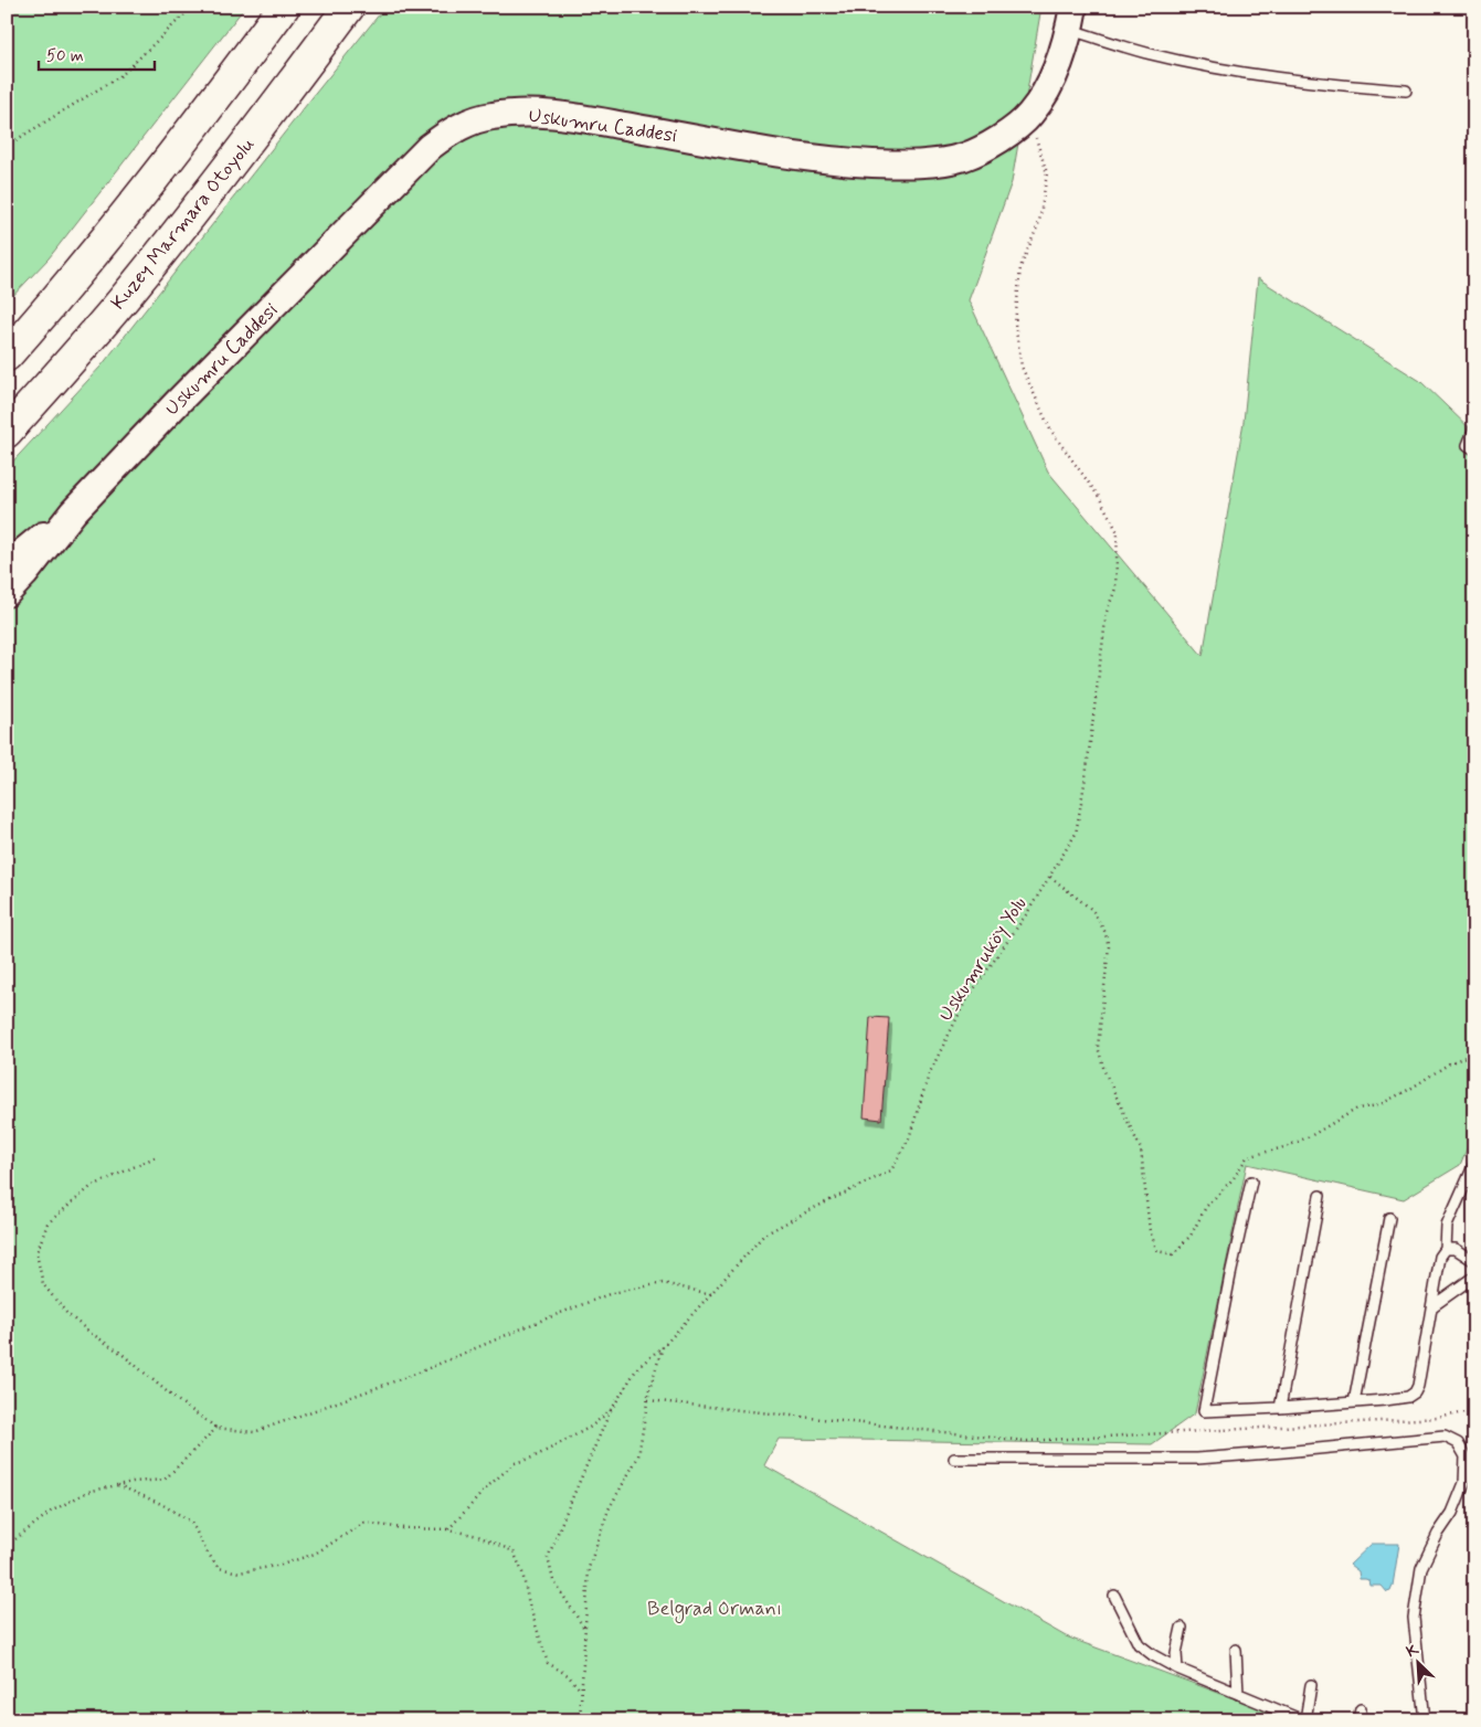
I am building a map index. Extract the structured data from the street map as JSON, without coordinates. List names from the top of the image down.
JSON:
{
  "streets": {
    "highway": ["Kuzey Marmara Otoyolu"],
    "main road": ["Uskumru Caddesi"],
    "path": ["Uskumruköy Yolu"]
  },
  "crossings": [
    ["Uskumru Caddesi", "Uskumruköy Yolu"]
  ],
  "parks": ["Belgrad Ormanı"],
  "scale_bar": "50 m",
  "north": "top left"
}
